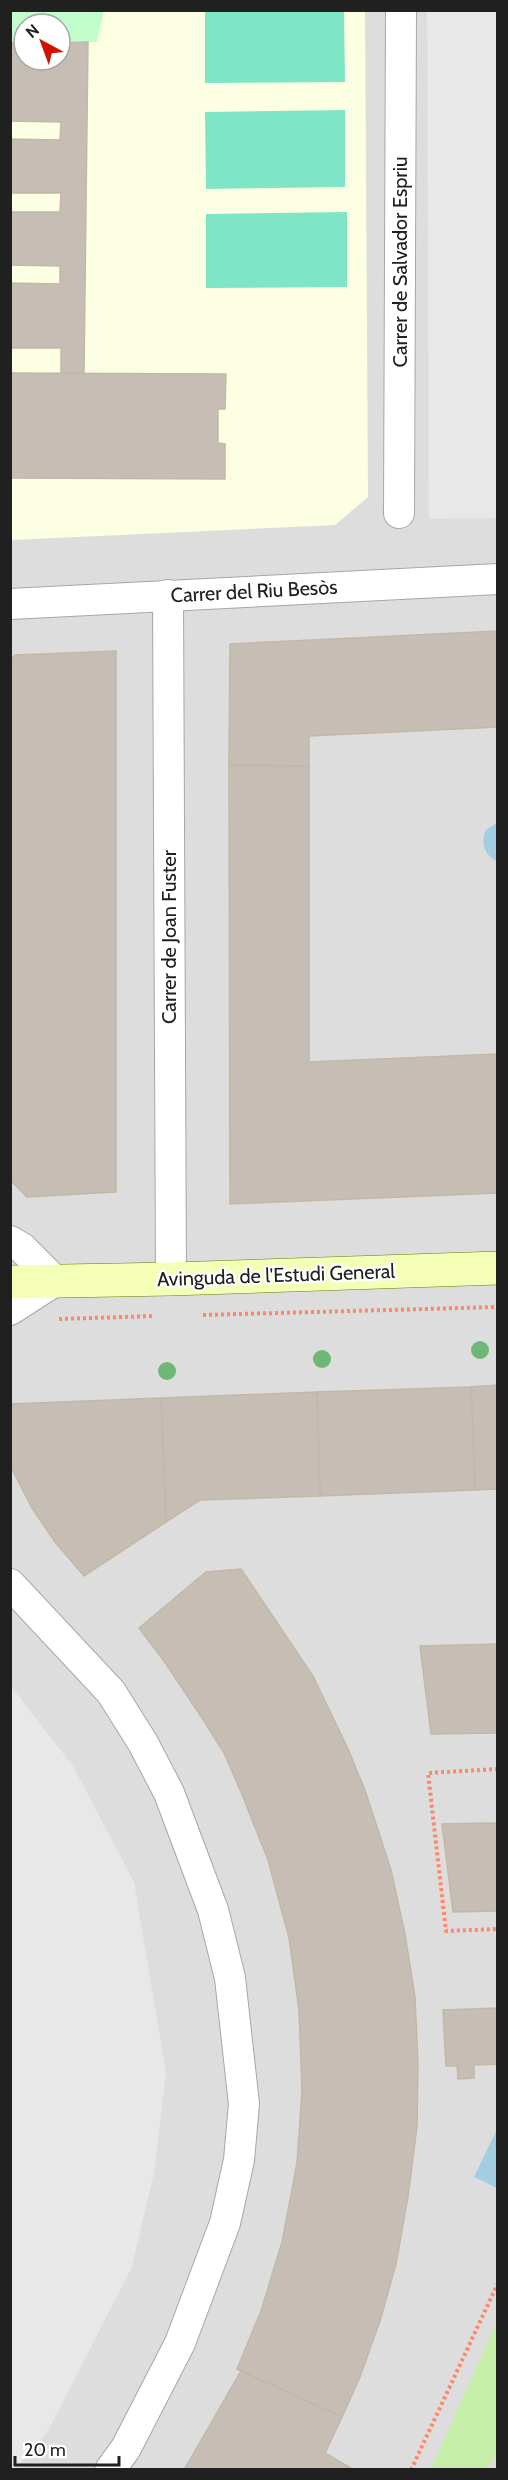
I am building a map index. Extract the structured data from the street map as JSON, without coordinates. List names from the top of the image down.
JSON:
{
  "streets": {
    "main road": ["Avinguda de l'Estudi General"],
    "street": ["Carrer de Salvador Espriu", "Carrer del Riu Besòs", "Carrer de Joan Fuster"]
  },
  "crossings": [
    ["Carrer del Riu Besòs", "Carrer de Joan Fuster"],
    ["Carrer de Joan Fuster", "Avinguda de l'Estudi General"]
  ],
  "scale_bar": "20 m",
  "north": "top left"
}
